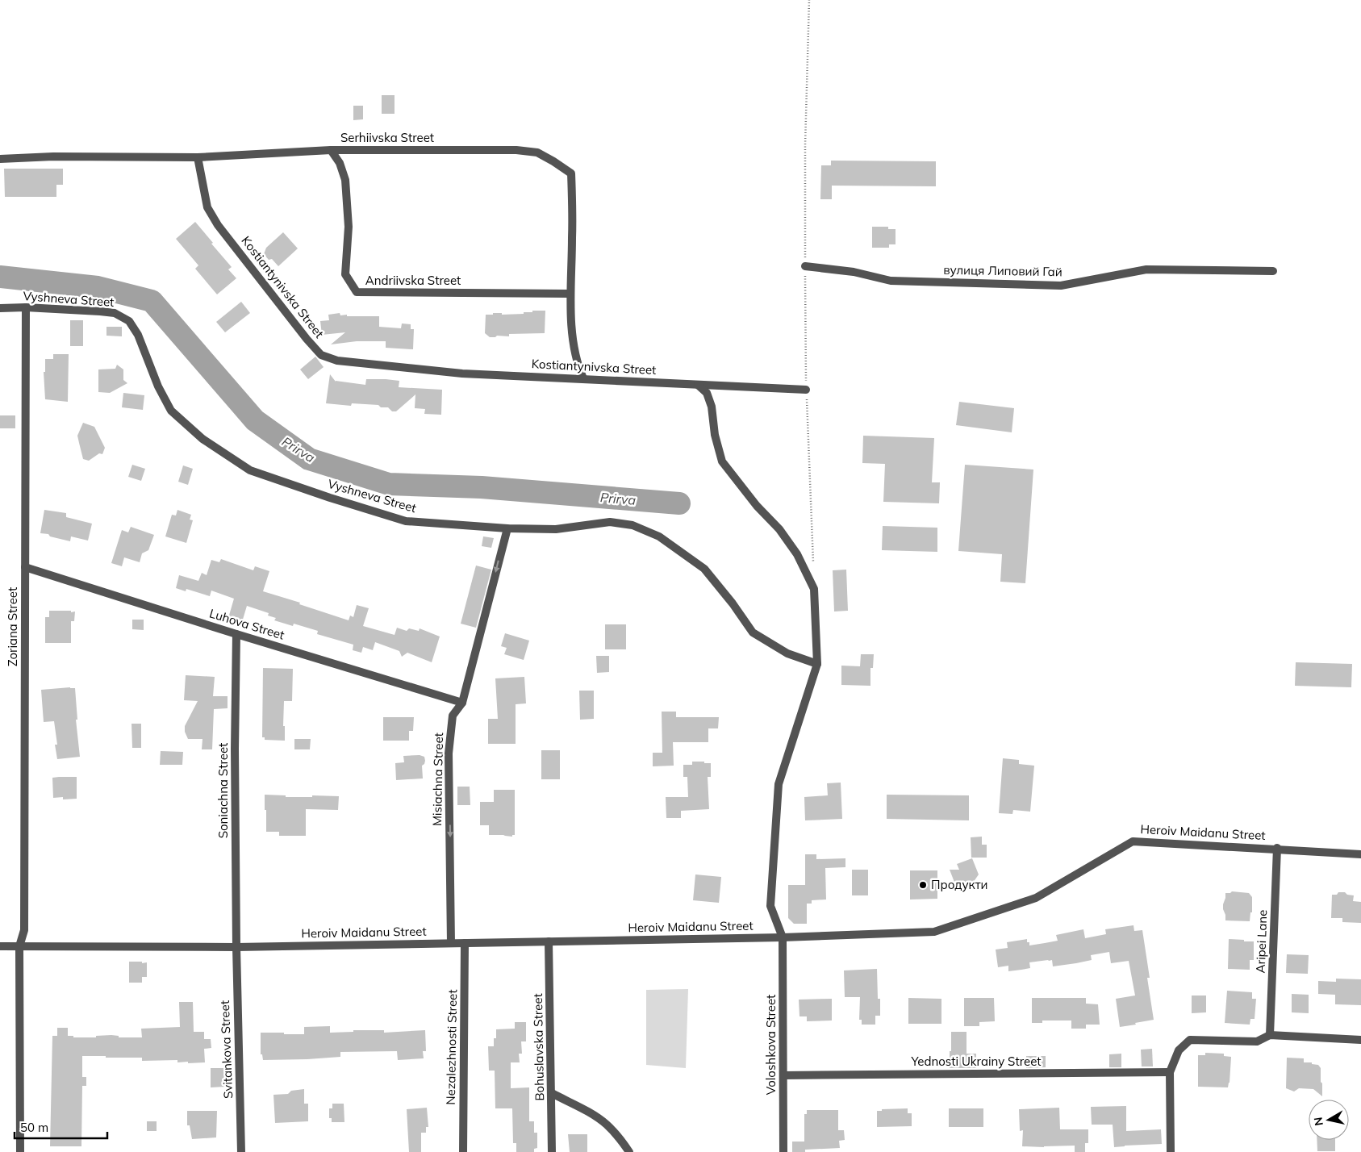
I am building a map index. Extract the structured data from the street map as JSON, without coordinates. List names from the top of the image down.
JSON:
{
  "streets": {
    "street": [
      "Serhiivska Street",
      "вулиця Липовий Гай",
      "Andriivska Street",
      "Kostiantynivska Street",
      "Vyshneva Street",
      "Luhova Street",
      "Zoriana Street",
      "Misiachna Street",
      "Soniachna Street",
      "Heroiv Maidanu Street",
      "Aripei Lane",
      "Voloshkova Street",
      "Nezalezhnosti Street",
      "Bohuslavska Street",
      "Svitankova Street",
      "Yednosti Ukrainy Street"
    ]
  },
  "crossings": [
    ["Serhiivska Street", "Andriivska Street"],
    ["Serhiivska Street", "Kostiantynivska Street"],
    ["Vyshneva Street", "Zoriana Street"],
    ["Vyshneva Street", "Misiachna Street"],
    ["Luhova Street", "Zoriana Street"],
    ["Luhova Street", "Misiachna Street"],
    ["Luhova Street", "Soniachna Street"],
    ["Zoriana Street", "Heroiv Maidanu Street"],
    ["Misiachna Street", "Heroiv Maidanu Street"],
    ["Soniachna Street", "Heroiv Maidanu Street"],
    ["Soniachna Street", "Svitankova Street"],
    ["Heroiv Maidanu Street", "Aripei Lane"],
    ["Heroiv Maidanu Street", "Voloshkova Street"],
    ["Heroiv Maidanu Street", "Nezalezhnosti Street"],
    ["Heroiv Maidanu Street", "Bohuslavska Street"],
    ["Heroiv Maidanu Street", "Svitankova Street"],
    ["Voloshkova Street", "Yednosti Ukrainy Street"]
  ],
  "one_way": ["Misiachna Street"],
  "water": ["Prirva"],
  "places": ["Продукти"],
  "scale_bar": "50 m",
  "north": "left"
}
